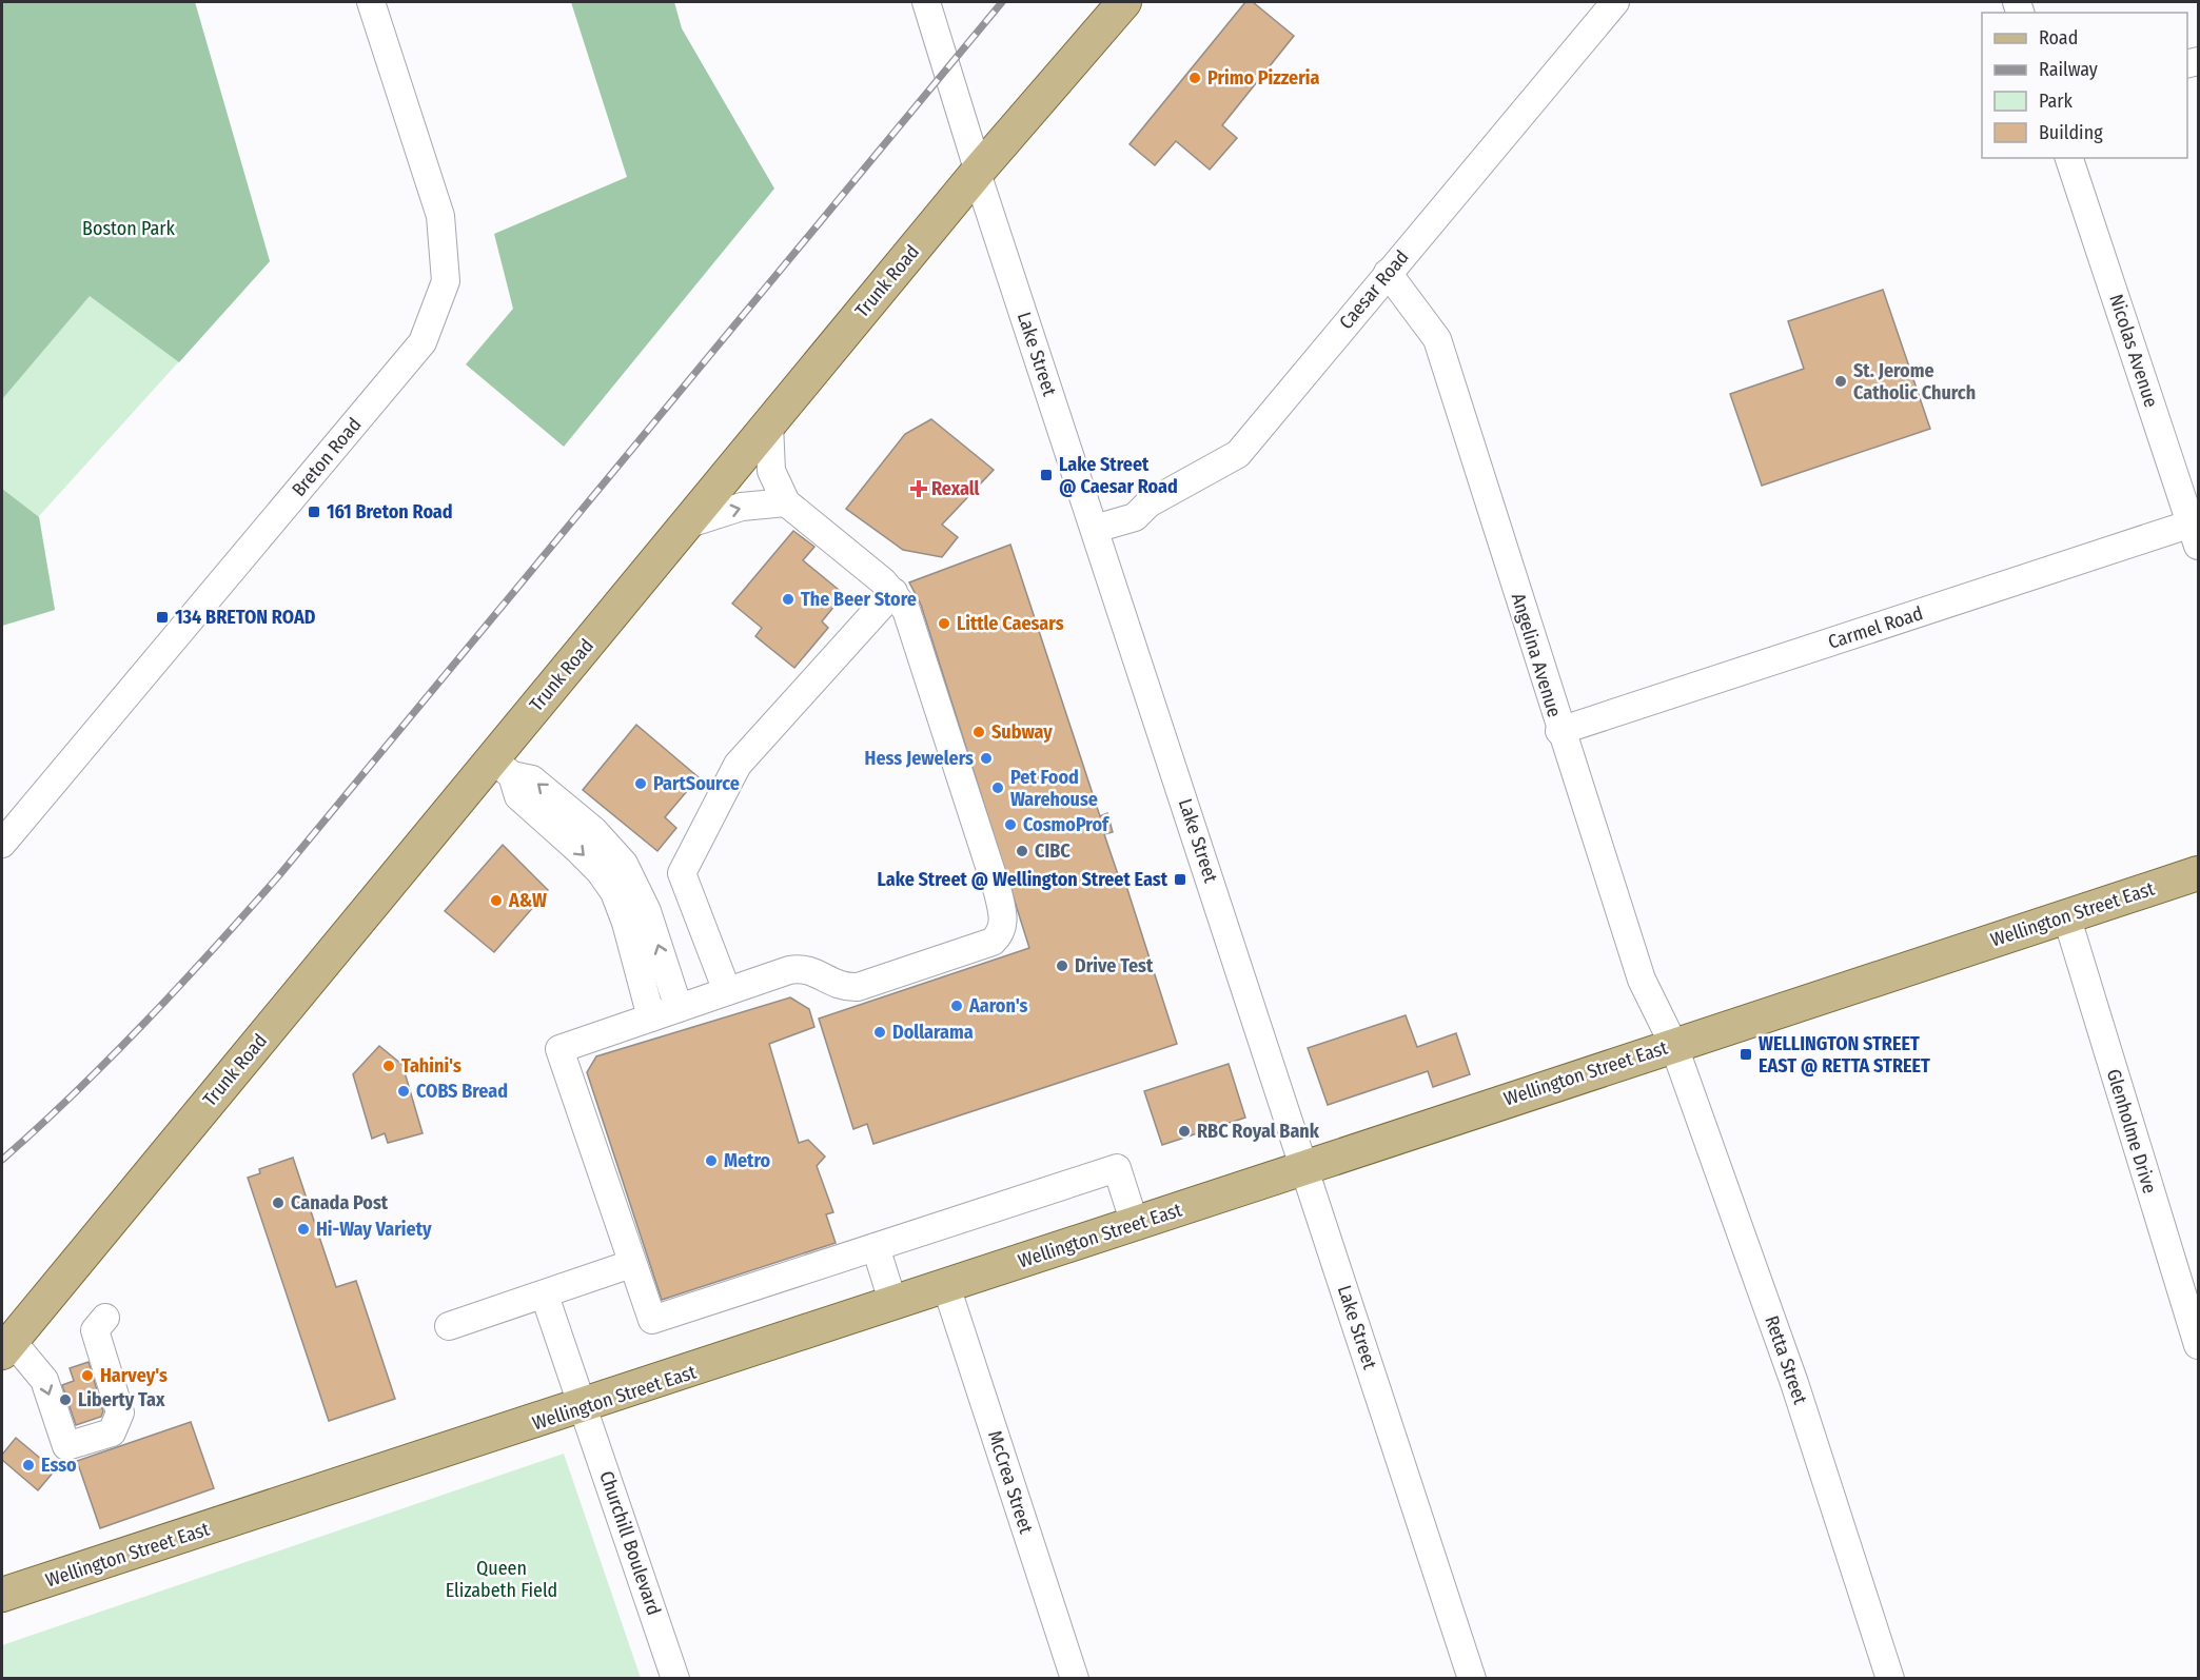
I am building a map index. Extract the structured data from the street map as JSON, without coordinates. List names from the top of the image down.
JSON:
{
  "streets": {
    "main road": ["Trunk Road", "Wellington Street East"],
    "street": [
      "Caesar Road",
      "Nicolas Avenue",
      "Lake Street",
      "Breton Road",
      "Carmel Road",
      "Angelina Avenue",
      "Glenholme Drive",
      "Retta Street",
      "McCrea Street",
      "Churchill Boulevard"
    ]
  },
  "crossings": [
    ["Trunk Road", "Lake Street"],
    ["Caesar Road", "Lake Street"],
    ["Caesar Road", "Angelina Avenue"],
    ["Nicolas Avenue", "Carmel Road"],
    ["Lake Street", "Wellington Street East"],
    ["Carmel Road", "Angelina Avenue"],
    ["Angelina Avenue", "Wellington Street East"],
    ["Angelina Avenue", "Retta Street"],
    ["Wellington Street East", "Glenholme Drive"],
    ["Wellington Street East", "Retta Street"],
    ["Wellington Street East", "McCrea Street"],
    ["Wellington Street East", "Churchill Boulevard"]
  ],
  "parks": ["Boston Park", "Queen Elizabeth Field"],
  "places": {
    "other": [
      "Primo Pizzeria",
      "St. Jerome Catholic Church",
      "The Beer Store",
      "Little Caesars",
      "Subway",
      "Hess Jewelers",
      "PartSource",
      "Pet Food Warehouse",
      "CosmoProf",
      "CIBC",
      "A&W",
      "Drive Test",
      "Aaron's",
      "Dollarama",
      "Tahini's",
      "COBS Bread",
      "RBC Royal Bank",
      "Metro",
      "Canada Post",
      "Hi-Way Variety",
      "Harvey's",
      "Liberty Tax",
      "Esso"
    ],
    "transit": [
      "Lake Street @ Caesar Road",
      "161 Breton Road",
      "134 BRETON ROAD",
      "Lake Street @ Wellington Street East",
      "WELLINGTON STREET EAST @ RETTA STREET"
    ],
    "health": ["Rexall"]
  },
  "legend": [
    "Road",
    "Railway",
    "Park",
    "Building"
  ]
}
